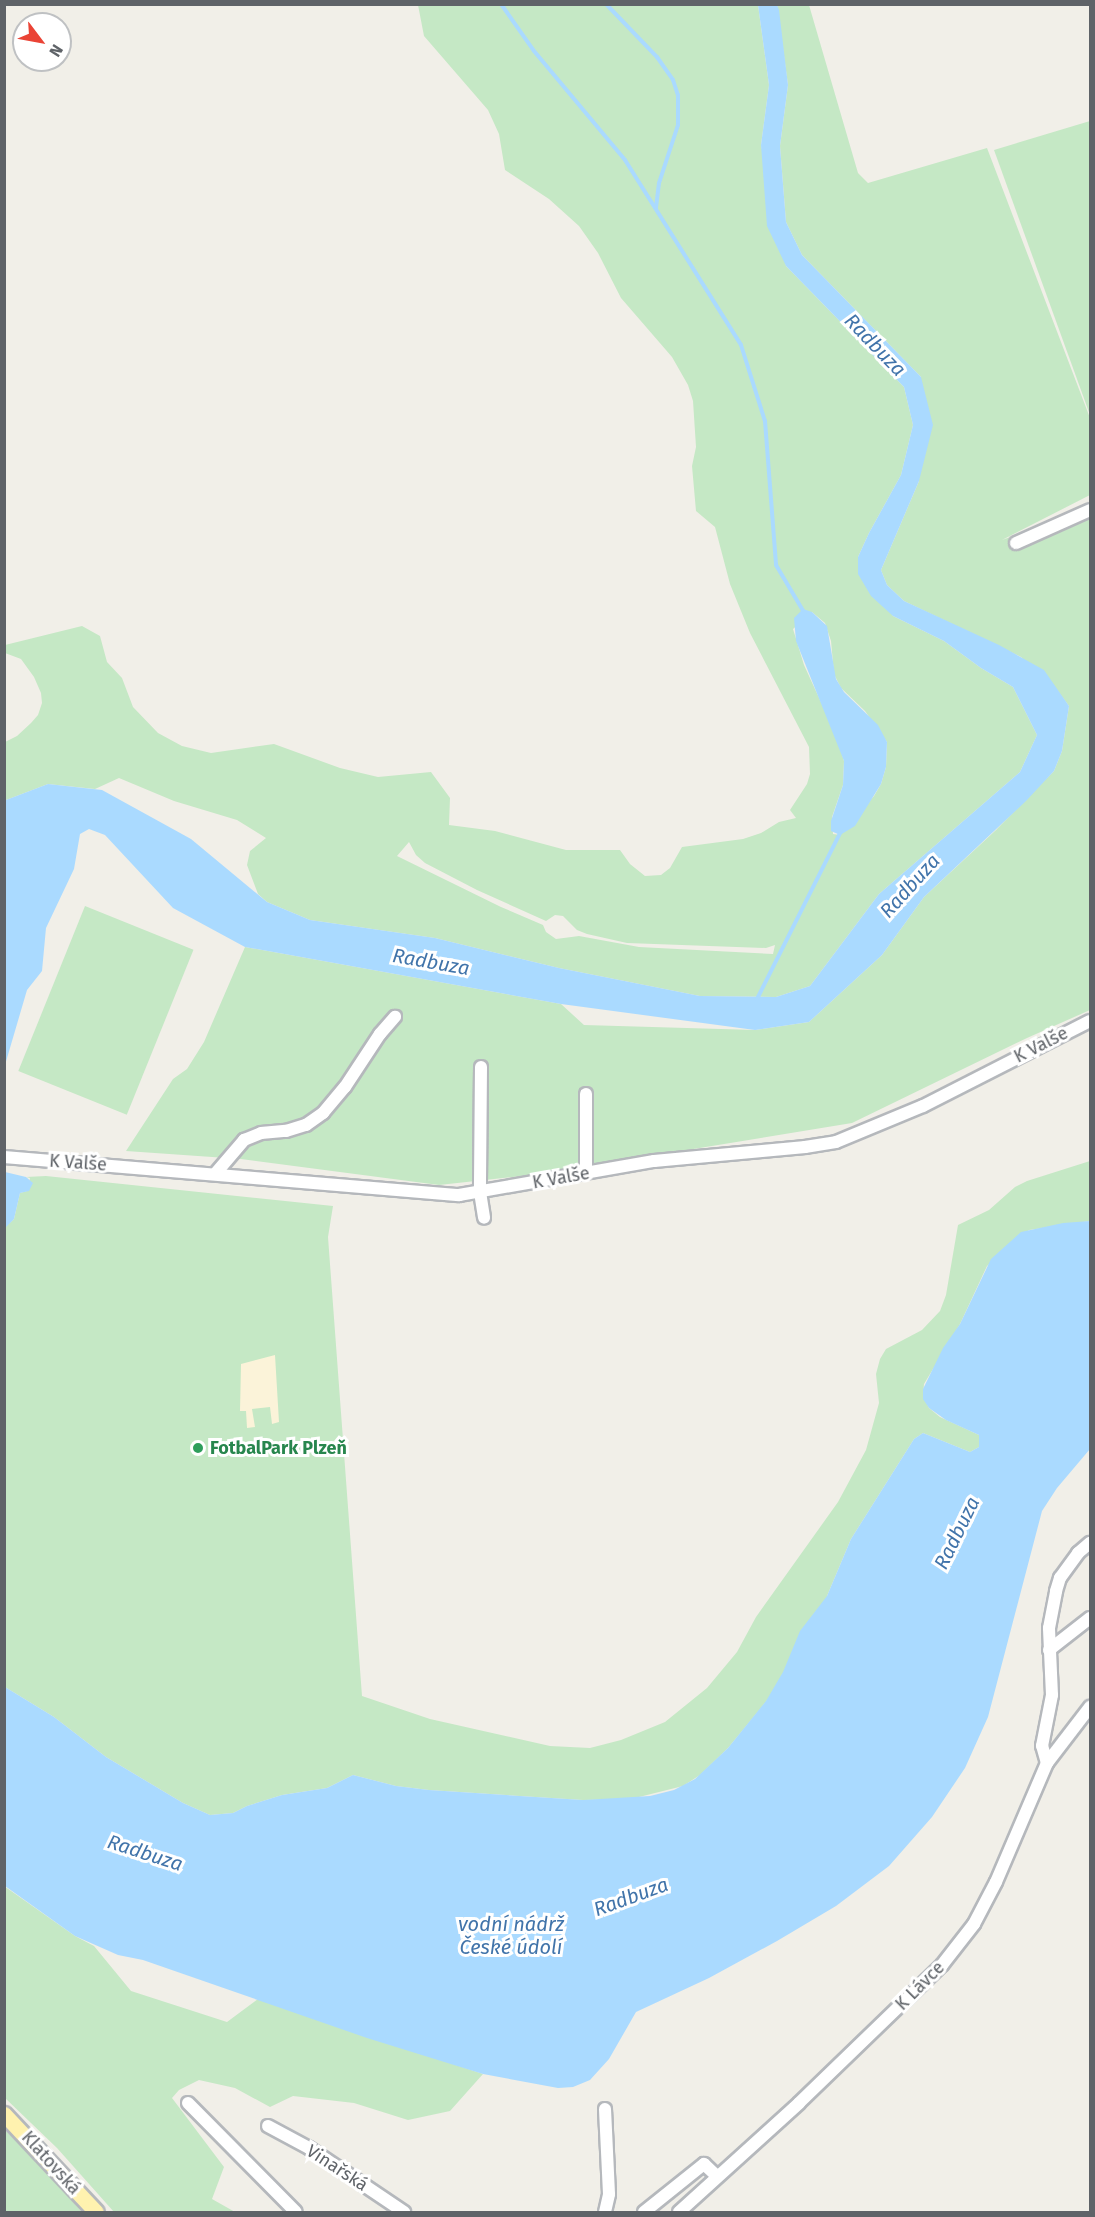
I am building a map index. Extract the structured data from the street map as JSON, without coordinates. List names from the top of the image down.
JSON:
{
  "streets": {
    "main road": ["Klatovská"],
    "street": ["K Valše", "K Lávce", "Vinařská"]
  },
  "water": ["Radbuza", "vodní nádrž České údolí"],
  "places": ["FotbalPark Plzeň"],
  "north": "bottom right"
}
